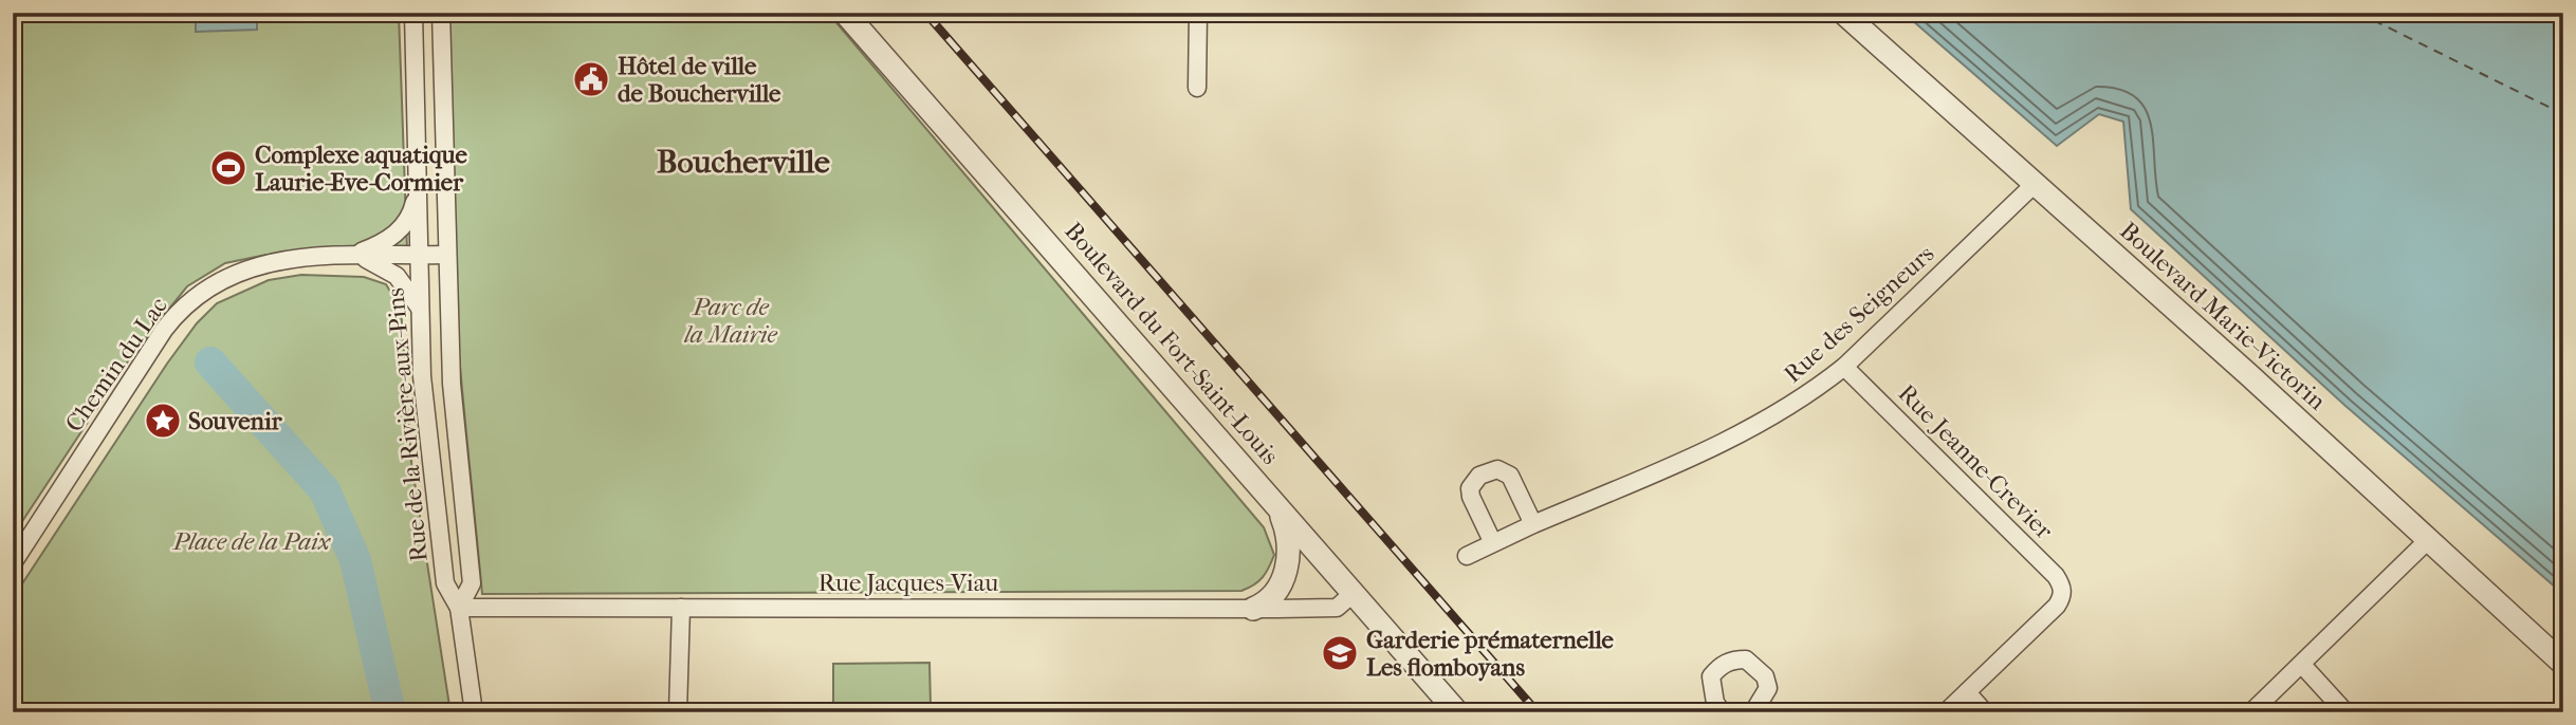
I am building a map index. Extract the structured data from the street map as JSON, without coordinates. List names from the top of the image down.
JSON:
{
  "streets": {
    "street": [
      "Rue des Seigneurs",
      "Boulevard Marie-Victorin",
      "Boulevard du Fort-Saint-Louis",
      "Chemin du Lac",
      "Rue de la Rivière-aux-Pins",
      "Rue Jeanne-Crevier",
      "Rue Jacques-Viau"
    ]
  },
  "crossings": [
    ["Rue des Seigneurs", "Boulevard Marie-Victorin"],
    ["Rue des Seigneurs", "Rue Jeanne-Crevier"],
    ["Boulevard du Fort-Saint-Louis", "Rue Jacques-Viau"],
    ["Chemin du Lac", "Rue de la Rivière-aux-Pins"],
    ["Rue de la Rivière-aux-Pins", "Rue Jacques-Viau"]
  ],
  "districts": ["Boucherville"],
  "parks": ["Parc de la Mairie", "Place de la Paix"],
  "places": {
    "public building": ["Hôtel de ville de Boucherville"],
    "sports": ["Complexe aquatique Laurie-Eve-Cormier"],
    "place": ["Souvenir"],
    "school or university": ["Garderie prématernelle Les flomboyans"]
  }
}
